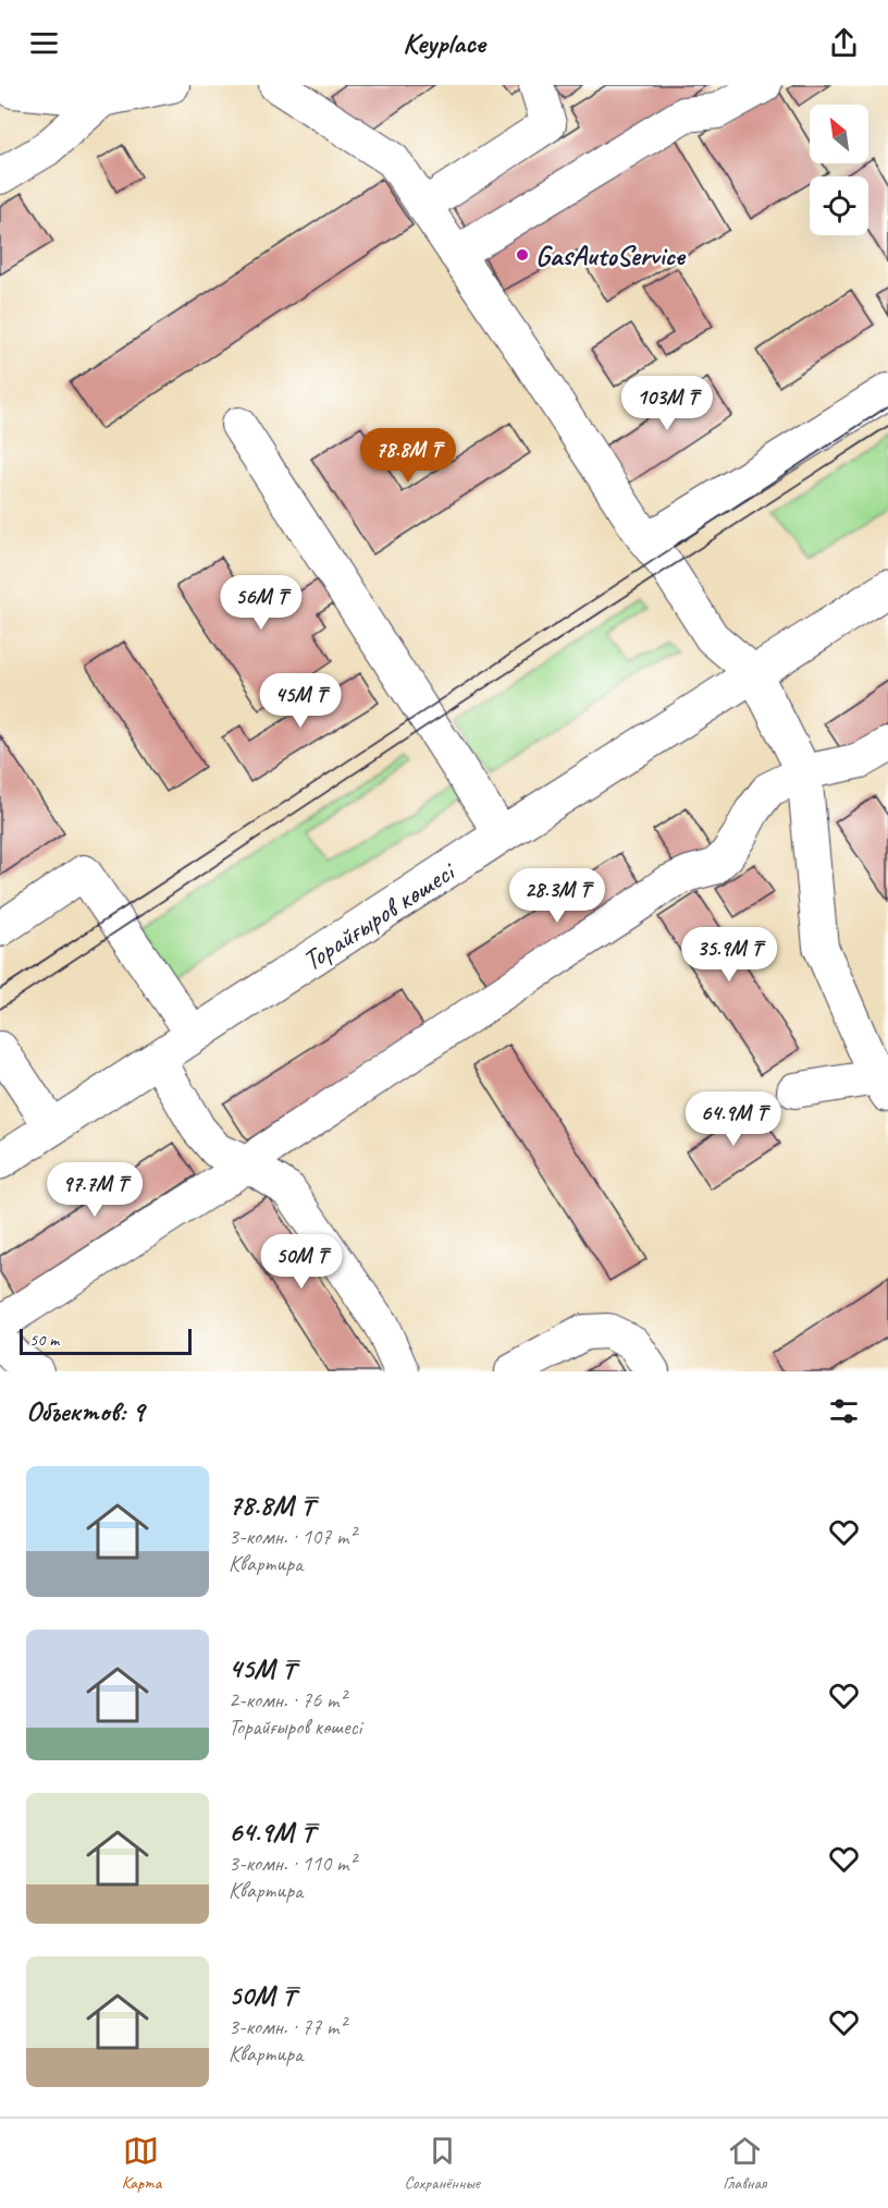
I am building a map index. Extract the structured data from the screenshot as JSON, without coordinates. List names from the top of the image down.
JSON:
{
  "streets": {
    "main road": ["Торайғыров көшесі"]
  },
  "places": ["GasAutoService"],
  "scale_bar": "50 m",
  "north": "top left",
  "page": {
    "header": "Keyplace",
    "price": [
      "103M ₸",
      "78.8M ₸",
      "56M ₸",
      "45M ₸",
      "28.3M ₸",
      "35.9M ₸",
      "64.9M ₸",
      "97.7M ₸",
      "50M ₸"
    ],
    "scale": "50 m",
    "heading": "Объектов: 9",
    "list": [
      {
        "name": "78.8M ₸",
        "note": "3-комн. · 107 m² · Квартира"
      },
      {
        "name": "45M ₸",
        "note": "2-комн. · 76 m² · Торайғыров көшесі"
      },
      {
        "name": "64.9M ₸",
        "note": "3-комн. · 110 m² · Квартира"
      },
      {
        "name": "50M ₸",
        "note": "3-комн. · 77 m² · Квартира"
      }
    ],
    "tabs": ["Карта", "Сохранённые", "Главная"]
  }
}
